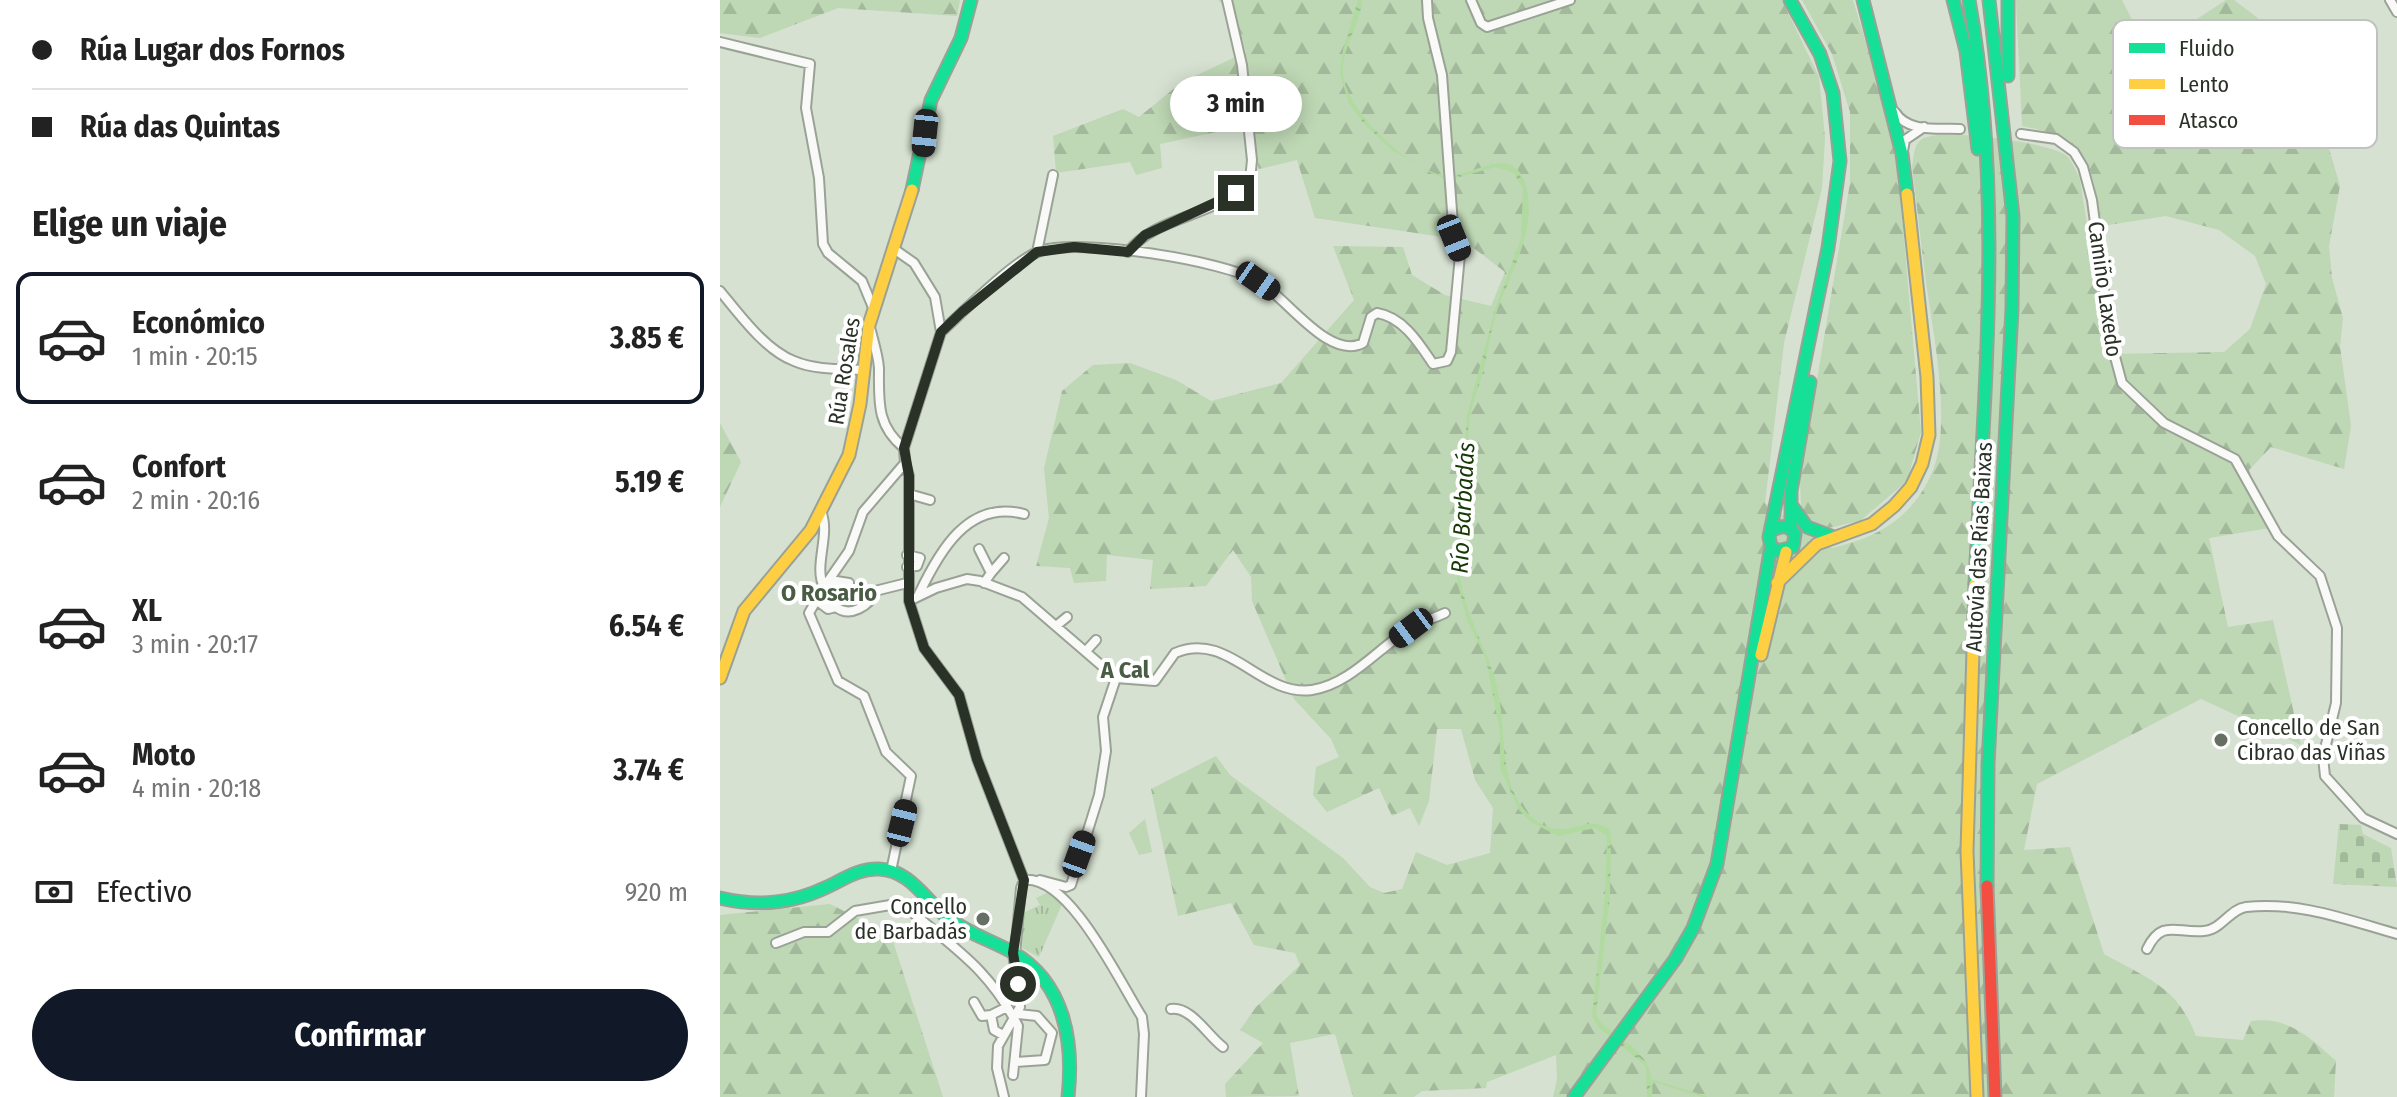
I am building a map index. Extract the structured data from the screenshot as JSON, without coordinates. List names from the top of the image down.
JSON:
{
  "streets": {
    "main road": ["Rúa Rosales", "Autovía das Rías Baixas"],
    "street": ["Camiño Laxedo"]
  },
  "districts": ["O Rosario", "A Cal"],
  "water": ["Río Barbadás"],
  "places": ["Concello de San Cibrao das Viñas", "Concello de Barbadás"],
  "legend": ["Fluido", "Lento", "Atasco"],
  "page": {
    "banner": ["Rúa Lugar dos Fornos", "Rúa das Quintas"],
    "bubble": "3 min",
    "heading": "Elige un viaje",
    "list": [
      {
        "name": "Económico",
        "note": "1 min · 20:15",
        "value": "3.85 €"
      },
      {
        "name": "Confort",
        "note": "2 min · 20:16",
        "value": "5.19 €"
      },
      {
        "name": "XL",
        "note": "3 min · 20:17",
        "value": "6.54 €"
      },
      {
        "name": "Moto",
        "note": "4 min · 20:18",
        "value": "3.74 €"
      }
    ],
    "pay": ["Efectivo", "920 m"],
    "buttons": "Confirmar"
  }
}
